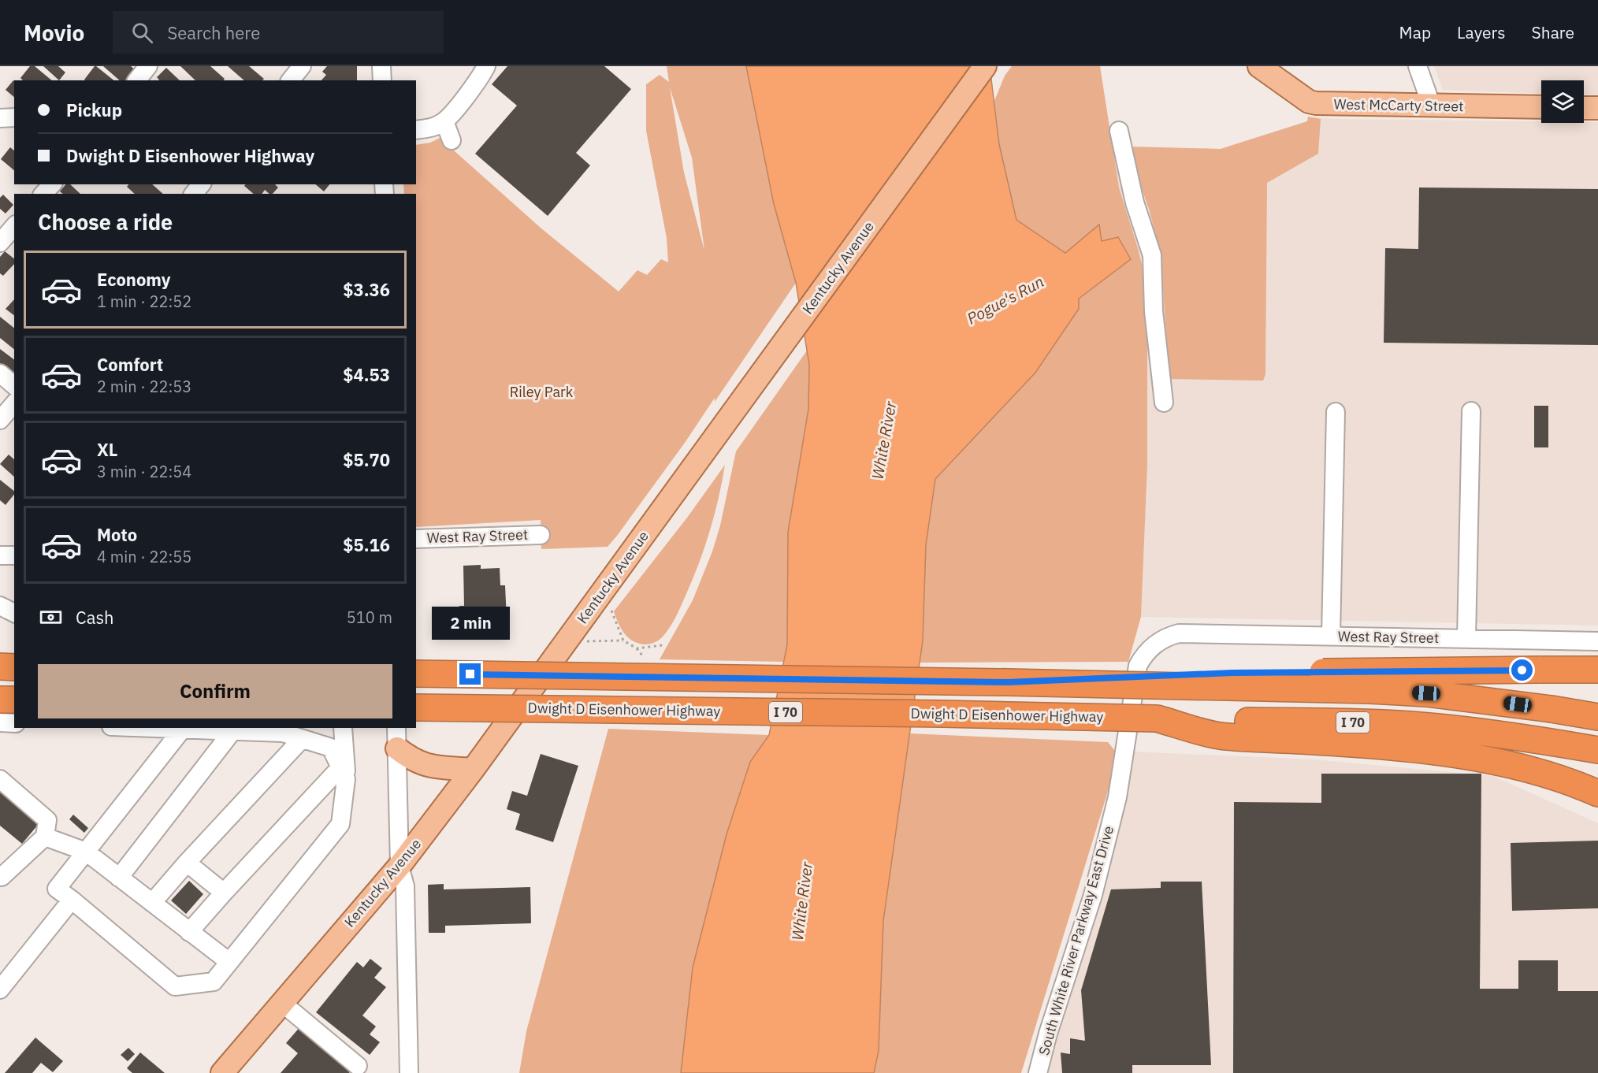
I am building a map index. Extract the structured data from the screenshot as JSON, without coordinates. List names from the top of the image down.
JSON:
{
  "streets": {
    "highway": ["Dwight D Eisenhower Highway", "I 70"],
    "main road": ["West McCarty Street", "Kentucky Avenue"],
    "street": ["West Ray Street", "South White River Parkway East Drive"]
  },
  "crossings": [
    ["West Ray Street", "South White River Parkway East Drive"]
  ],
  "water": ["Pogue's Run", "White River"],
  "parks": ["Riley Park"],
  "page": {
    "header": "Movio",
    "search": "Search here",
    "nav": ["Map", "Layers", "Share"],
    "banner": ["Pickup", "Dwight D Eisenhower Highway"],
    "heading": "Choose a ride",
    "list": [
      {
        "name": "Economy",
        "note": "1 min · 22:52",
        "value": "$3.36"
      },
      {
        "name": "Comfort",
        "note": "2 min · 22:53",
        "value": "$4.53"
      },
      {
        "name": "XL",
        "note": "3 min · 22:54",
        "value": "$5.70"
      },
      {
        "name": "Moto",
        "note": "4 min · 22:55",
        "value": "$5.16"
      }
    ],
    "pay": ["Cash", "510 m"],
    "bubble": "2 min",
    "buttons": "Confirm"
  }
}
